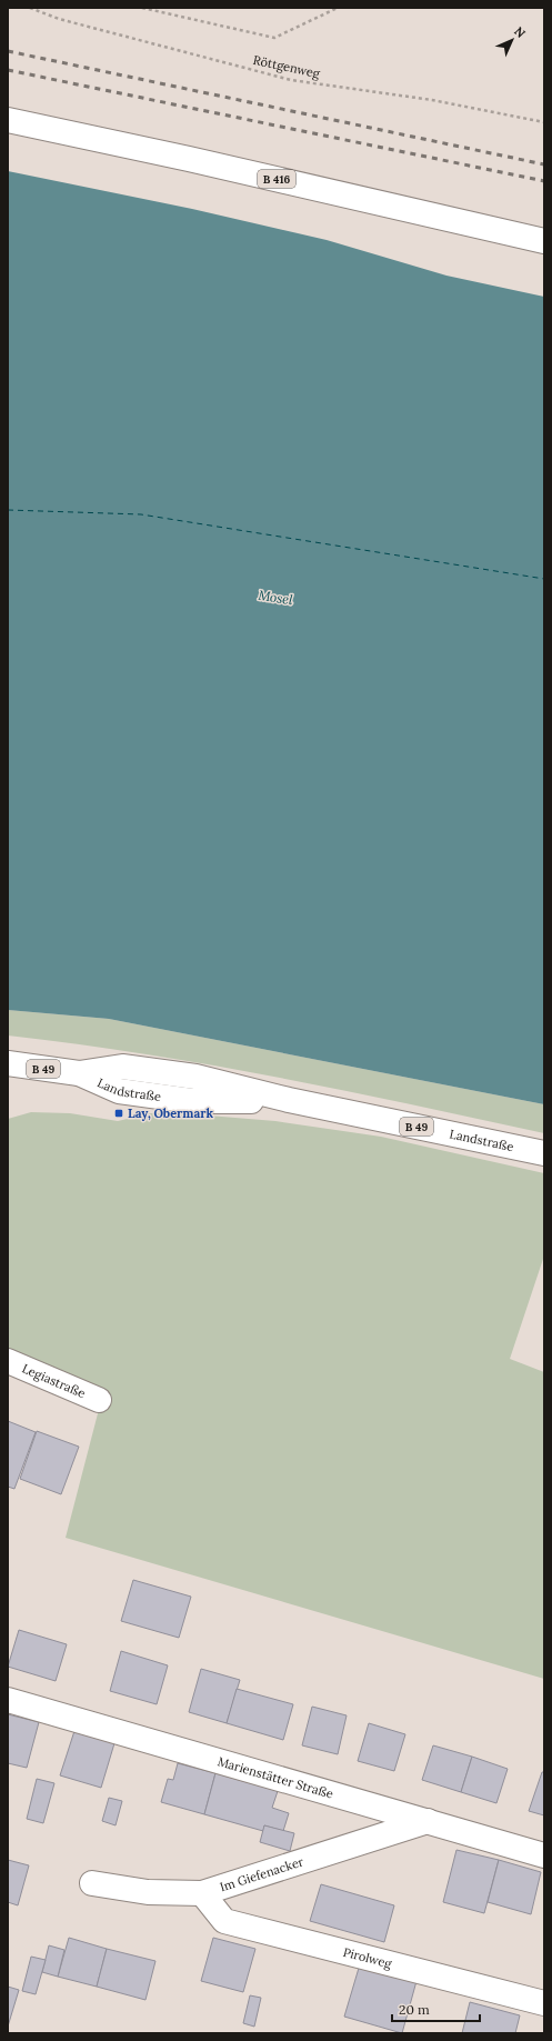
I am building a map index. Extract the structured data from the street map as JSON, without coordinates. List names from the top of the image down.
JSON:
{
  "streets": {
    "street": [
      "B 416",
      "B 49",
      "Landstraße",
      "Legiastraße",
      "Marienstätter Straße",
      "Im Giefenacker",
      "Pirolweg"
    ],
    "path": ["Röttgenweg"]
  },
  "crossings": [
    ["Marienstätter Straße", "Im Giefenacker"],
    ["Im Giefenacker", "Pirolweg"]
  ],
  "water": ["Mosel"],
  "places": {
    "transit": ["Lay, Obermark"]
  },
  "scale_bar": "20 m",
  "north": "top right"
}
